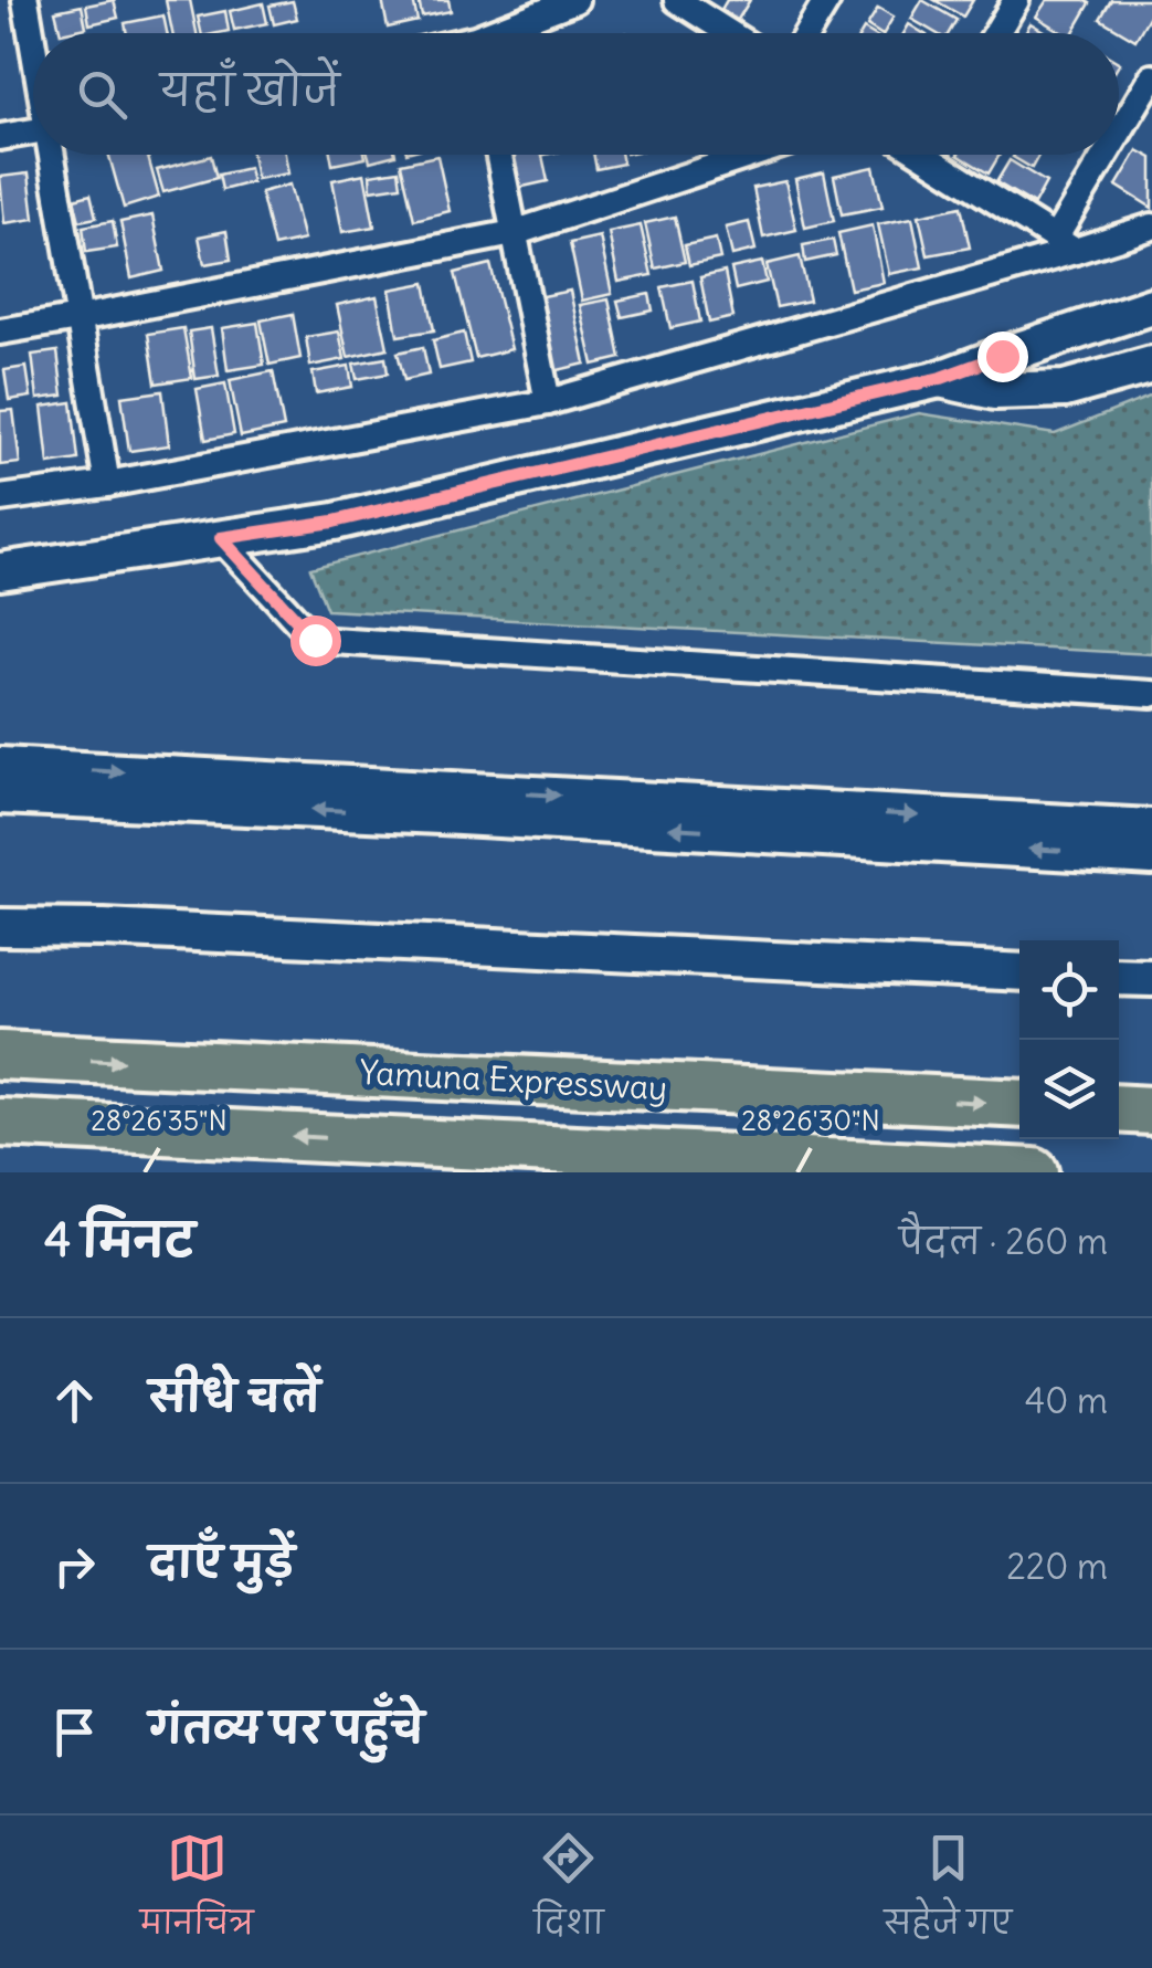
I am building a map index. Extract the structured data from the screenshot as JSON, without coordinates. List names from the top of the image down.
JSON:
{
  "streets": {
    "highway": ["Yamuna Expressway"]
  },
  "page": {
    "search": "यहाँ खोजें",
    "heading": ["4 मिनट", "पैदल · 260 m"],
    "list": [
      ["सीधे चलें", "40 m"],
      ["दाएँ मुड़ें", "220 m"],
      "गंतव्य पर पहुँचे"
    ],
    "nav": ["मानचित्र", "दिशा", "सहेजे गए"]
  },
  "coordinates": ["28°26'35\"N", "28°26'30\"N"]
}
